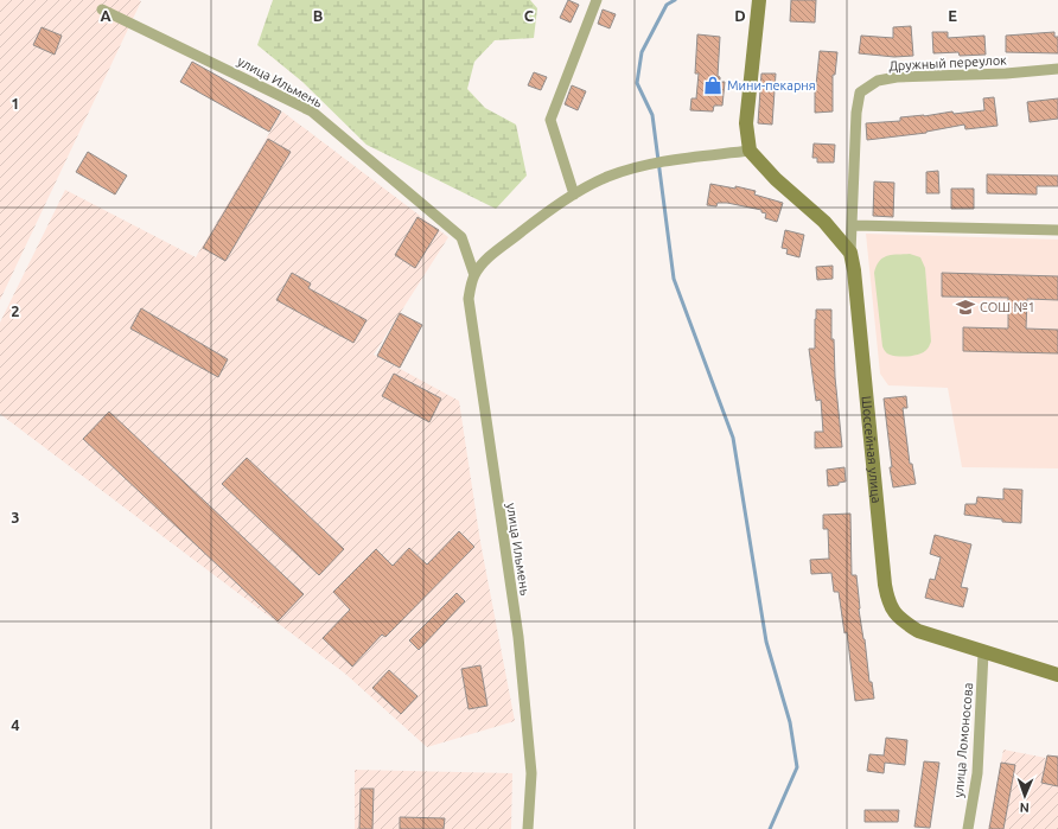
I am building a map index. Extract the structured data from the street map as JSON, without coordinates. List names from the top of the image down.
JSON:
{
  "streets": {
    "street": [
      "Дружный переулок",
      "улица Ильмень",
      "Шоссейная улица",
      "улица Ломоносова"
    ]
  },
  "crossings": [
    ["Дружный переулок", "Шоссейная улица"],
    ["Шоссейная улица", "улица Ломоносова"]
  ],
  "places": {
    "shop": ["Мини-пекарня"],
    "school or university": ["СОШ №1"]
  },
  "north": "bottom",
  "grid": {
    "columns": [
      "A",
      "B",
      "C",
      "D",
      "E"
    ],
    "rows": [
      "1",
      "2",
      "3",
      "4"
    ]
  }
}
